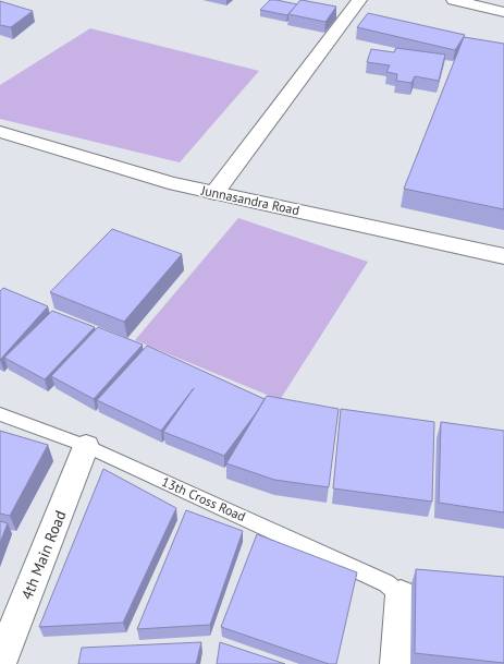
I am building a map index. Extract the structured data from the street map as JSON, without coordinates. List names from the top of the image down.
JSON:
{
  "streets": {
    "street": ["Junnasandra Road", "4th Main Road"],
    "lane": ["13th Cross Road"]
  },
  "crossings": [
    ["13th Cross Road", "4th Main Road"]
  ]
}
